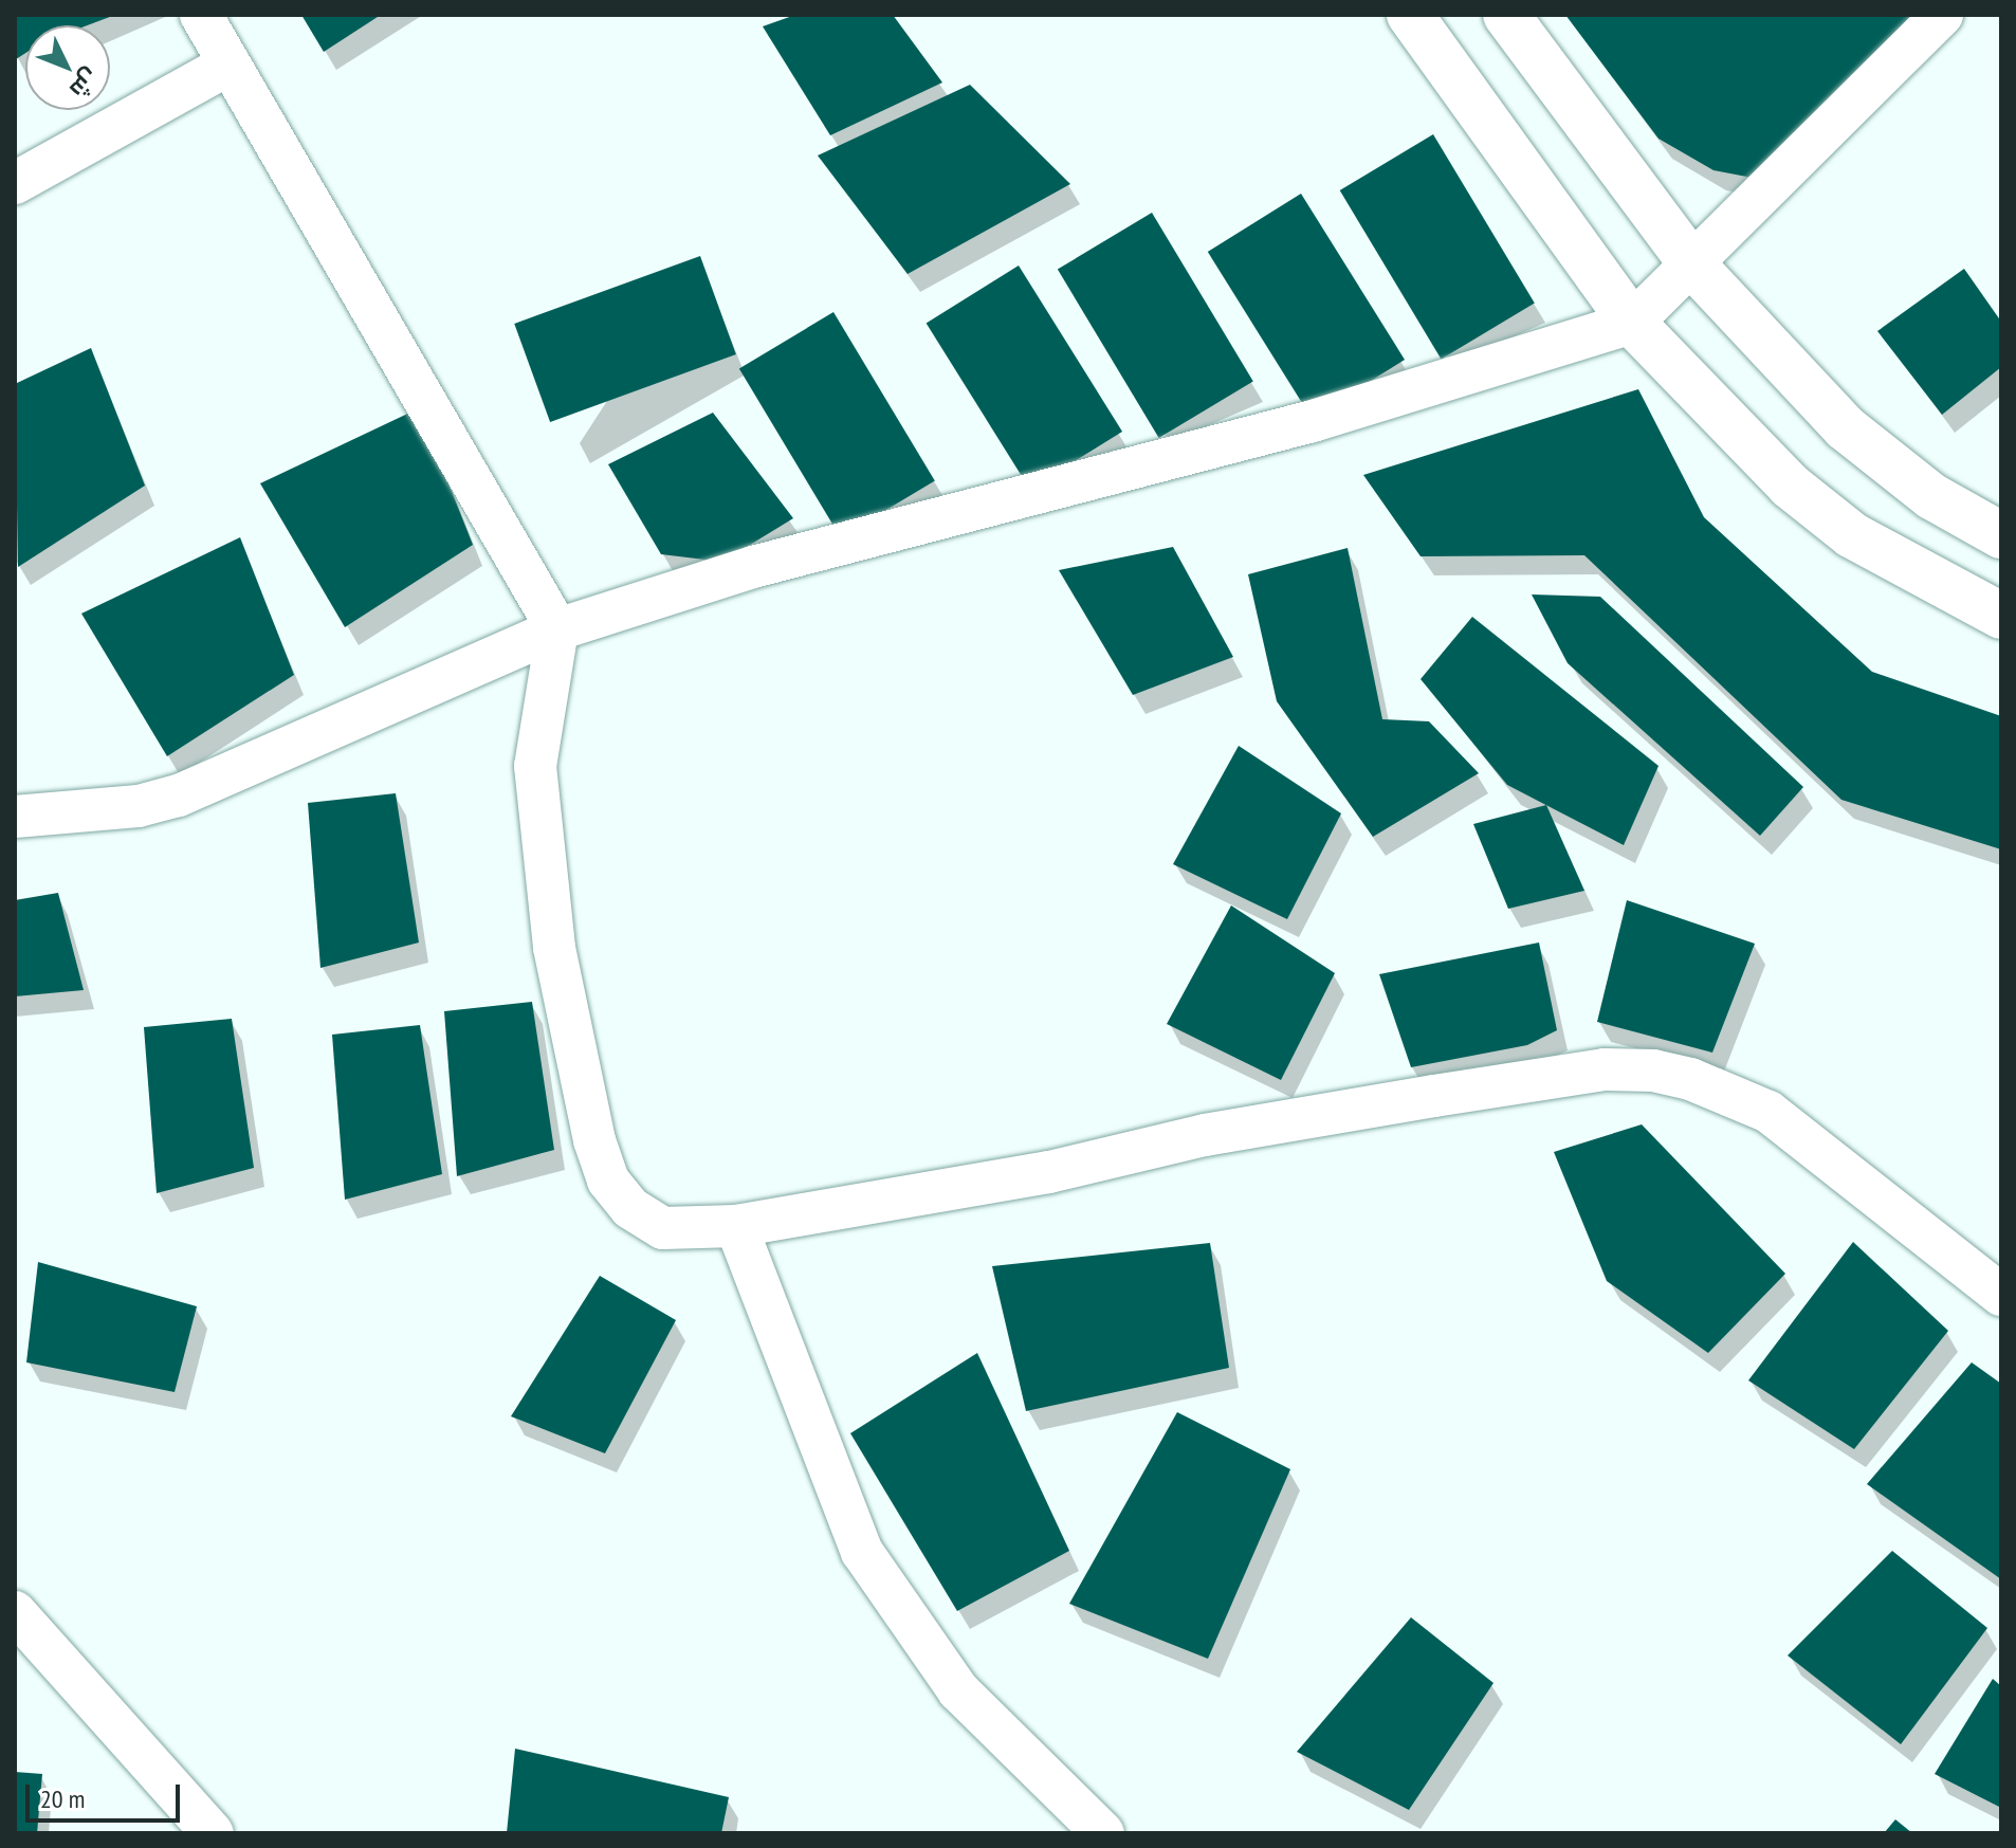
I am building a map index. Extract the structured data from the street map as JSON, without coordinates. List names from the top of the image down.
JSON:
{
  "scale_bar": "20 m",
  "north": "bottom right"
}
